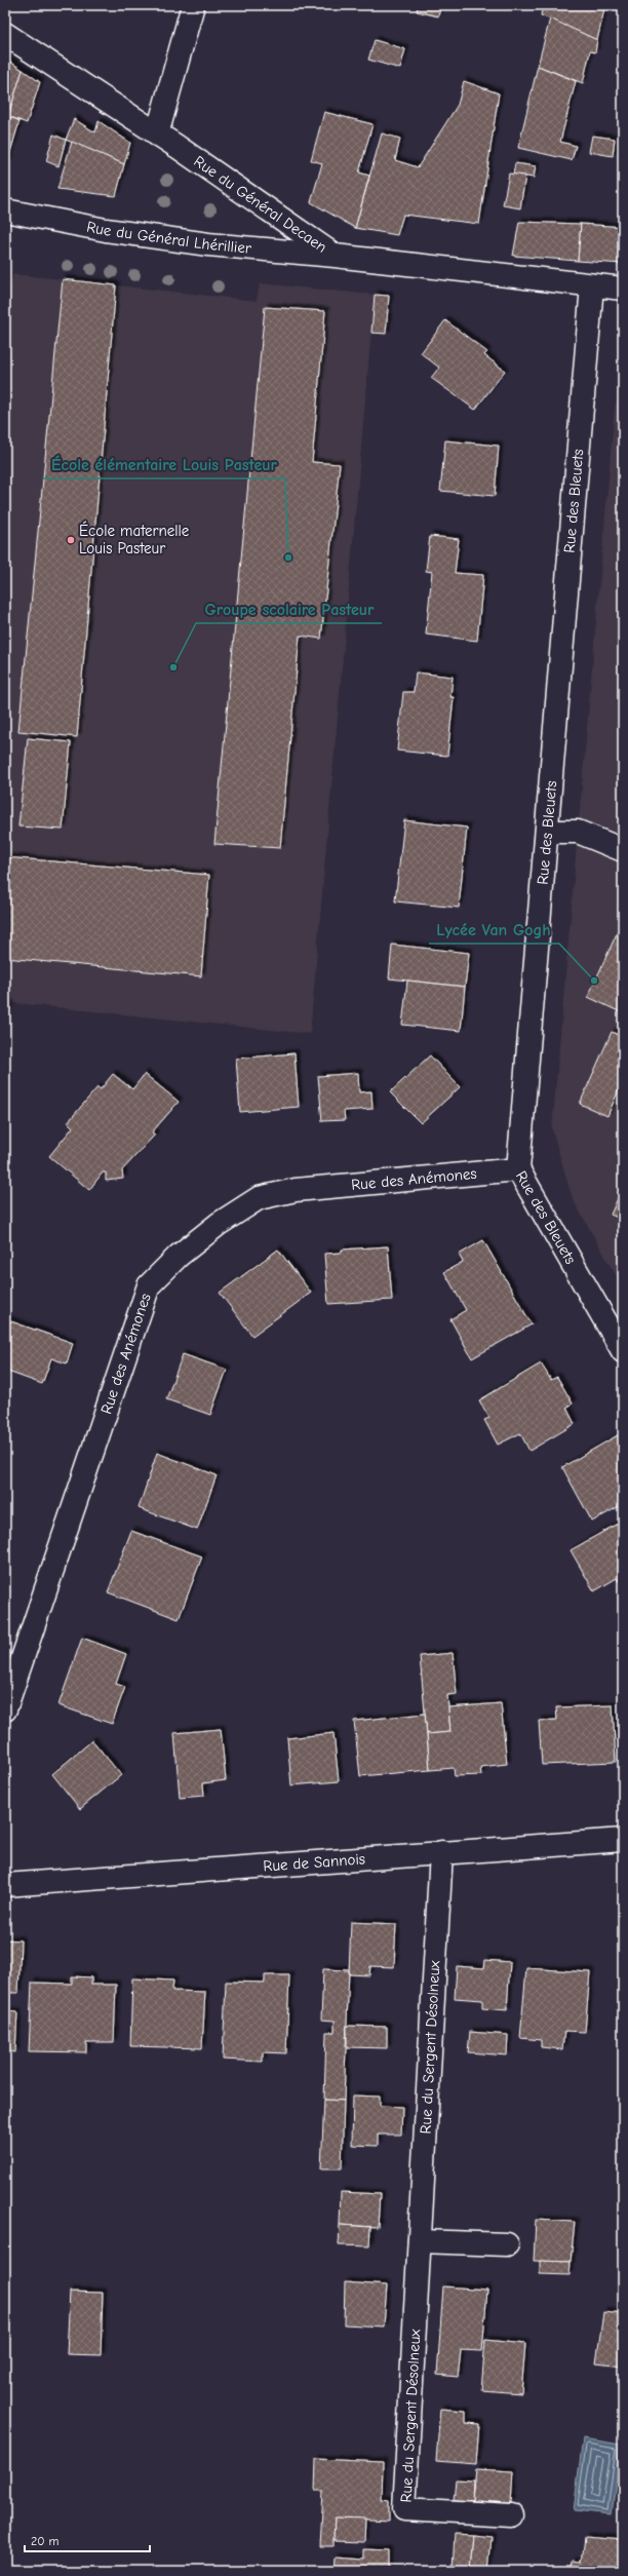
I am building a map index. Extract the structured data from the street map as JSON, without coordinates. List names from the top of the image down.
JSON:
{
  "streets": {
    "street": [
      "Rue du Général Decaen",
      "Rue du Général Lhérillier",
      "Rue des Bleuets",
      "Rue des Anémones",
      "Rue de Sannois",
      "Rue du Sergent Désolneux"
    ]
  },
  "crossings": [
    ["Rue du Général Decaen", "Rue du Général Lhérillier"],
    ["Rue du Général Decaen", "Rue des Bleuets"],
    ["Rue des Bleuets", "Rue des Anémones"],
    ["Rue de Sannois", "Rue du Sergent Désolneux"]
  ],
  "places": [
    "École maternelle Louis Pasteur",
    "École élémentaire Louis Pasteur",
    "Groupe scolaire Pasteur",
    "Lycée Van Gogh"
  ],
  "scale_bar": "20 m"
}
